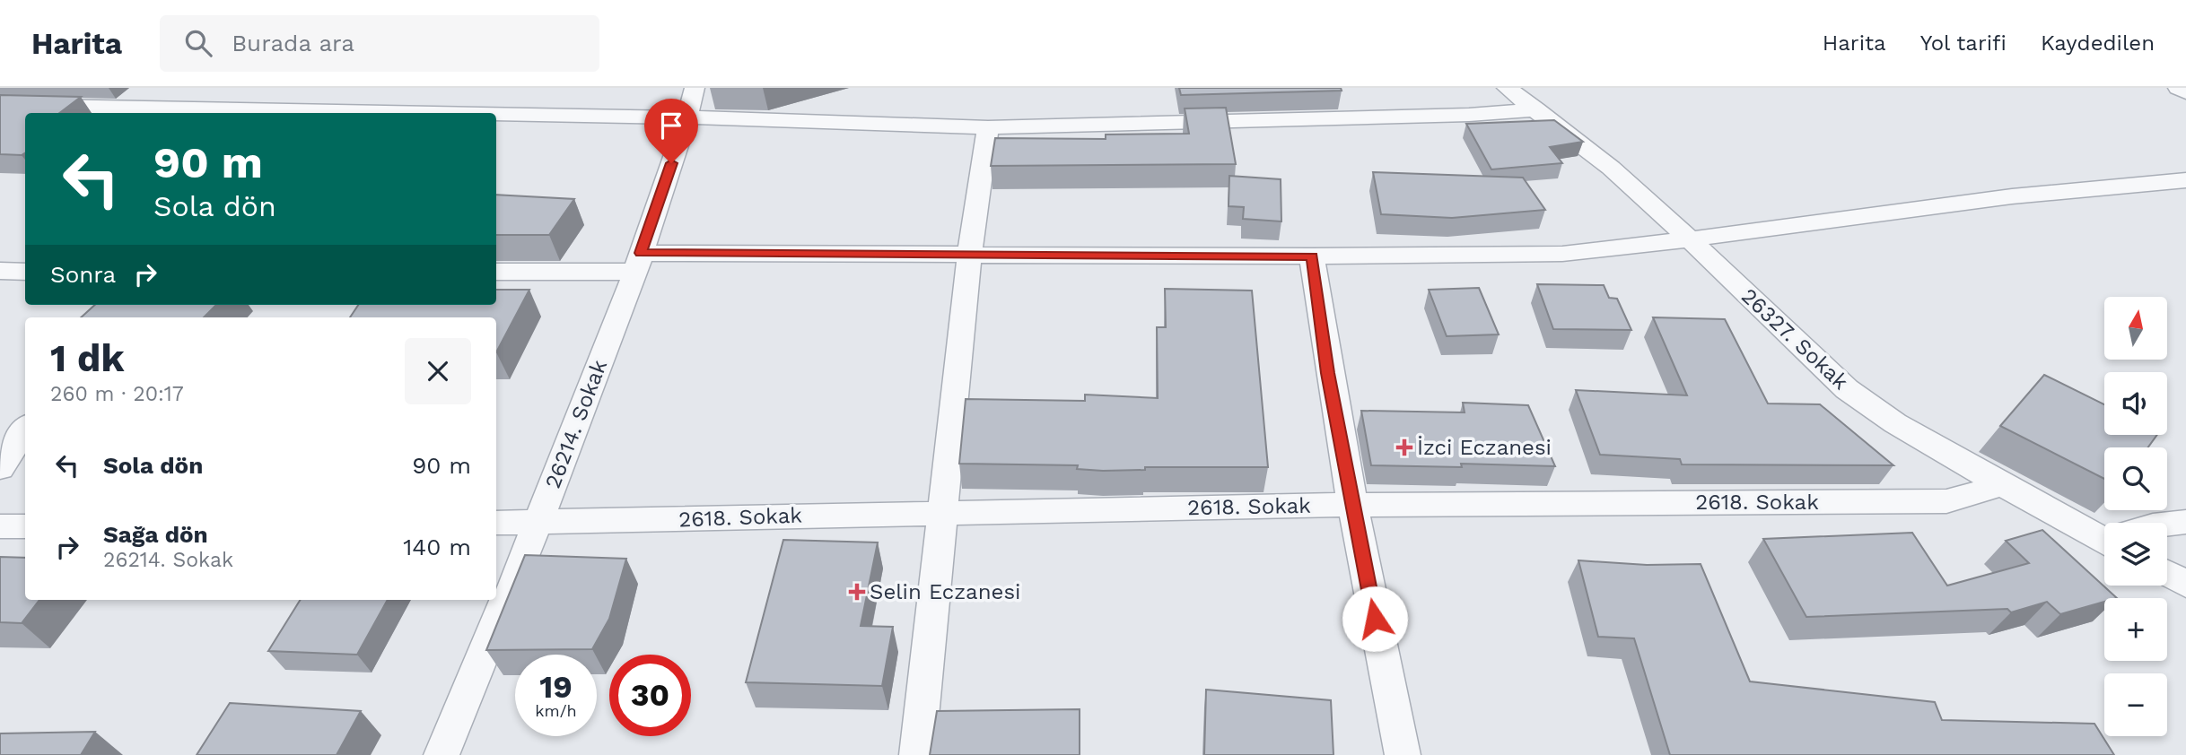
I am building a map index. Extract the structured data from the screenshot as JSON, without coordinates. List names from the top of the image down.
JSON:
{
  "streets": {
    "street": ["26327. Sokak", "26214. Sokak", "2618. Sokak"]
  },
  "crossings": [
    ["26327. Sokak", "2618. Sokak"],
    ["26214. Sokak", "2618. Sokak"]
  ],
  "places": {
    "health": ["İzci Eczanesi", "Selin Eczanesi"]
  },
  "north": "top",
  "page": {
    "header": "Harita",
    "search": "Burada ara",
    "nav": ["Harita", "Yol tarifi", "Kaydedilen"],
    "turn": ["90 m", "Sola dön"],
    "then": "Sonra",
    "map_buttons": ["+", "−"],
    "heading": ["1 dk", "260 m · 20:17"],
    "list": [
      {
        "name": "Sola dön",
        "value": "90 m"
      },
      {
        "name": "Sağa dön",
        "note": "26214. Sokak",
        "value": "140 m"
      }
    ],
    "speed": "19 km/h",
    "limit": "30"
  }
}
